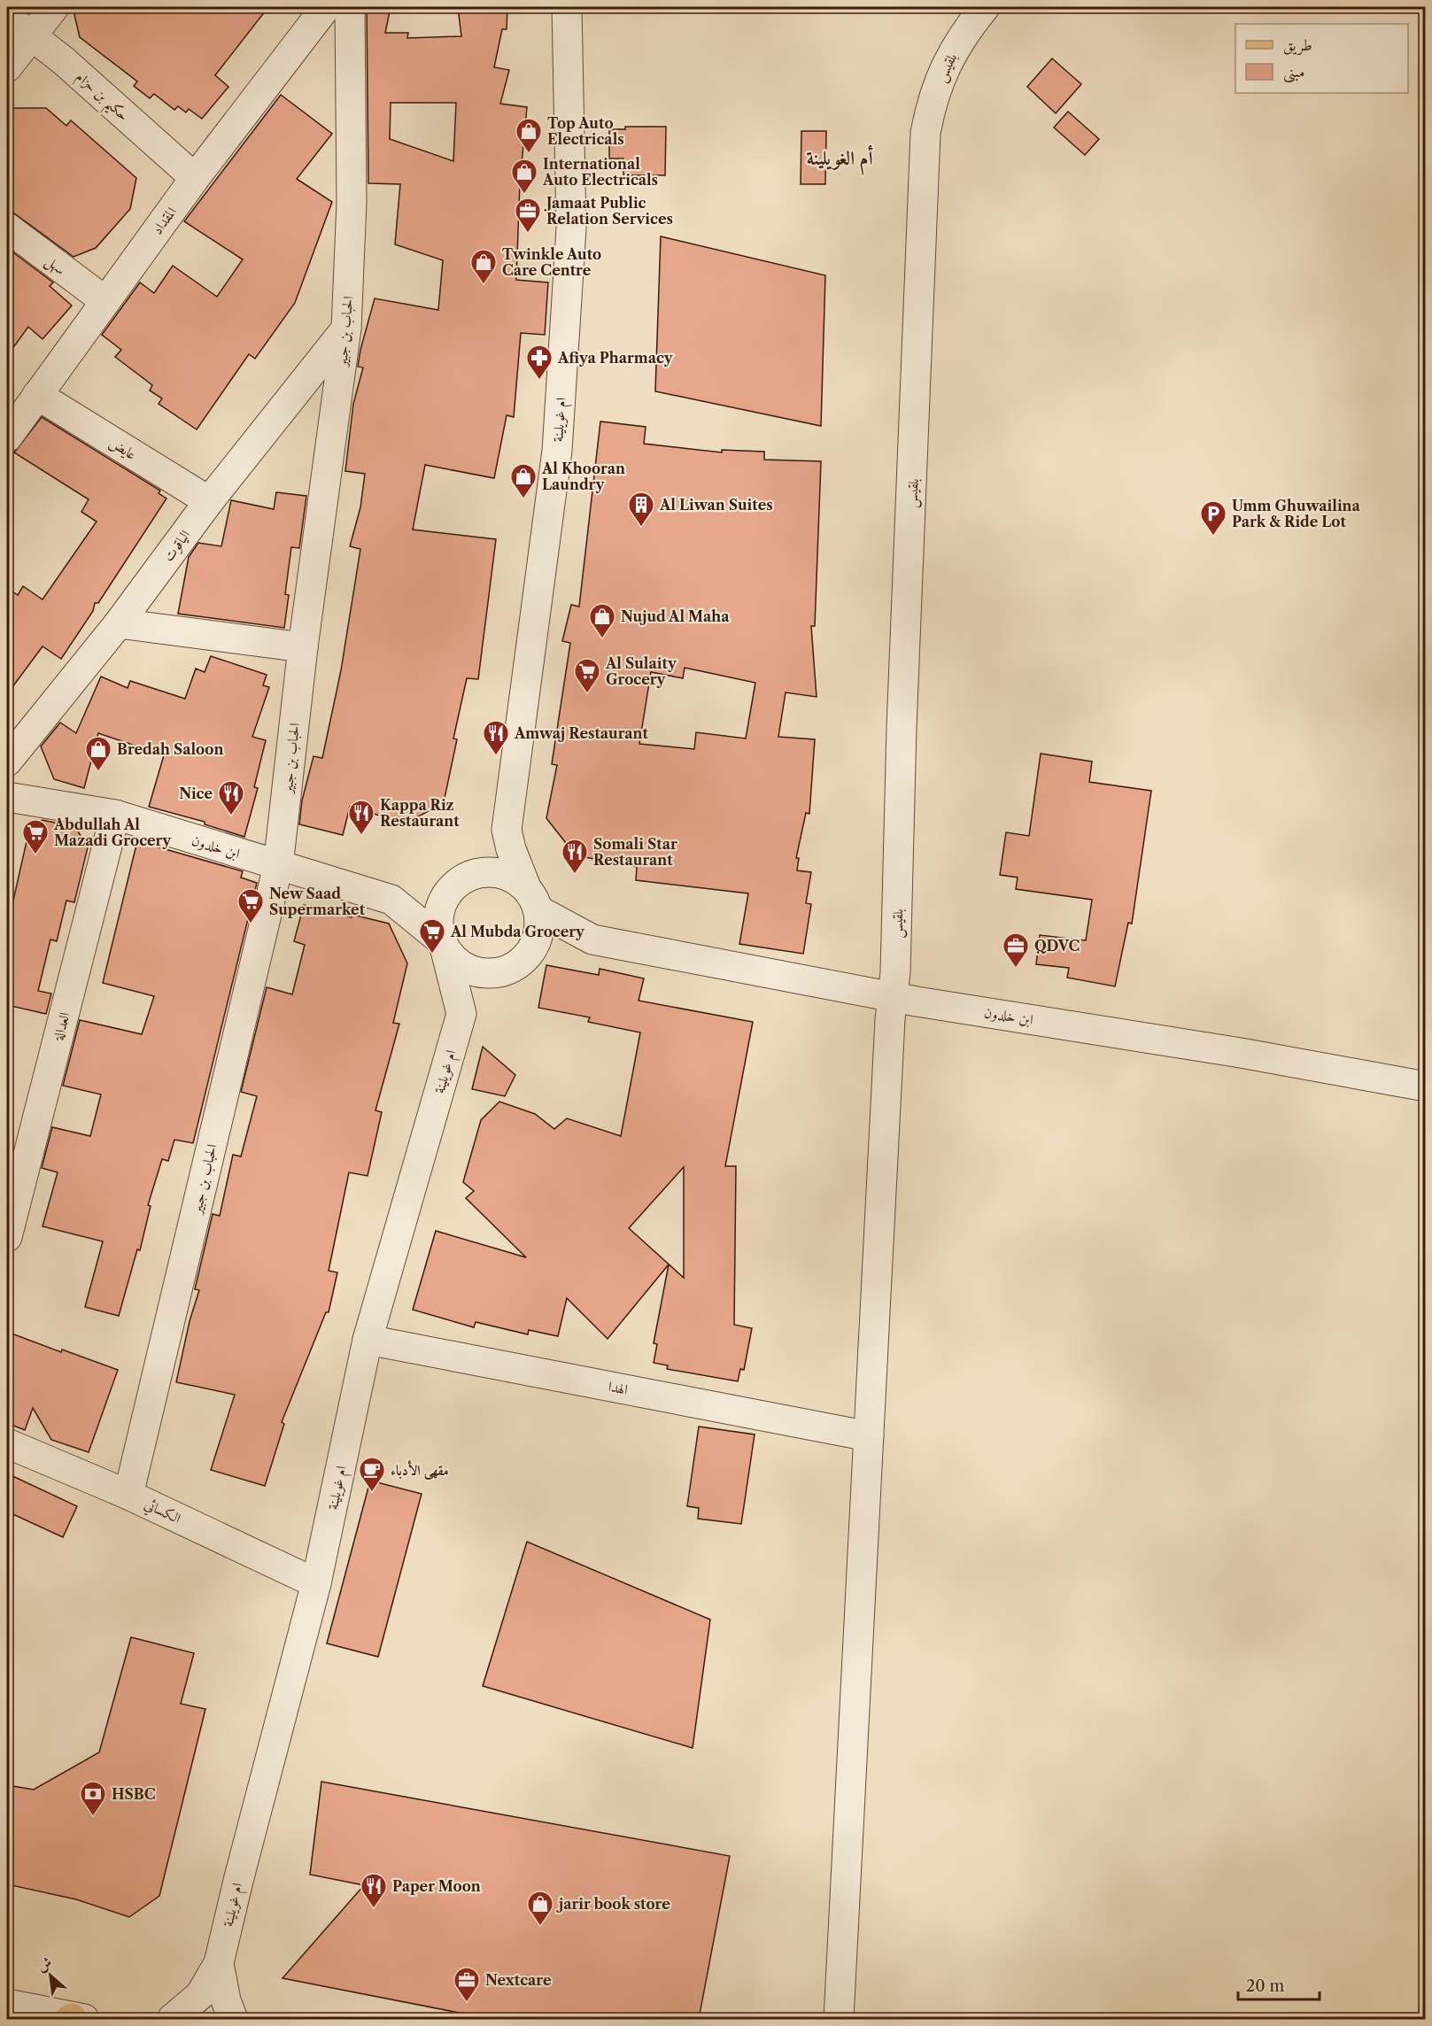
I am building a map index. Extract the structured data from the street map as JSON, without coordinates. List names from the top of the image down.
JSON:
{
  "streets": {
    "street": [
      "بلقيس",
      "حكيم بن حزام",
      "المقداد",
      "سهل",
      "الحباب بن جبير",
      "ام غويلينة",
      "عايض",
      "الياقوت",
      "ابن خلدون",
      "العدالة",
      "الهدا",
      "الكسائي"
    ]
  },
  "crossings": [
    ["بلقيس", "ابن خلدون"],
    ["بلقيس", "الهدا"],
    ["حكيم بن حزام", "المقداد"],
    ["المقداد", "سهل"],
    ["المقداد", "عايض"],
    ["الحباب بن جبير", "الياقوت"],
    ["الحباب بن جبير", "ابن خلدون"],
    ["الحباب بن جبير", "الكسائي"],
    ["ام غويلينة", "ابن خلدون"],
    ["ام غويلينة", "الهدا"],
    ["ام غويلينة", "الكسائي"],
    ["عايض", "الياقوت"],
    ["ابن خلدون", "العدالة"]
  ],
  "districts": ["أم الغويلينة"],
  "places": {
    "shop": [
      "Top Auto Electricals",
      "International Auto Electricals",
      "Twinkle Auto Care Centre",
      "Al Khooran Laundry",
      "Nujud Al Maha",
      "Bredah Saloon",
      "jarir book store"
    ],
    "office": ["Jamaat Public Relation Services", "QDVC", "Nextcare"],
    "pharmacy": ["Afiya Pharmacy"],
    "building": ["Al Liwan Suites"],
    "parking": ["Umm Ghuwailina Park & Ride Lot"],
    "supermarket": [
      "Al Sulaity Grocery",
      "Abdullah Al Mazadi Grocery",
      "New Saad Supermarket",
      "Al Mubda Grocery"
    ],
    "restaurant": [
      "Amwaj Restaurant",
      "Nice",
      "Kappa Riz Restaurant",
      "Somali Star Restaurant",
      "Paper Moon"
    ],
    "cafe": ["مقهى الأدباء"],
    "bank": ["HSBC"]
  },
  "legend": ["طريق", "مبنى"],
  "scale_bar": "20 m",
  "north": "top left"
}
